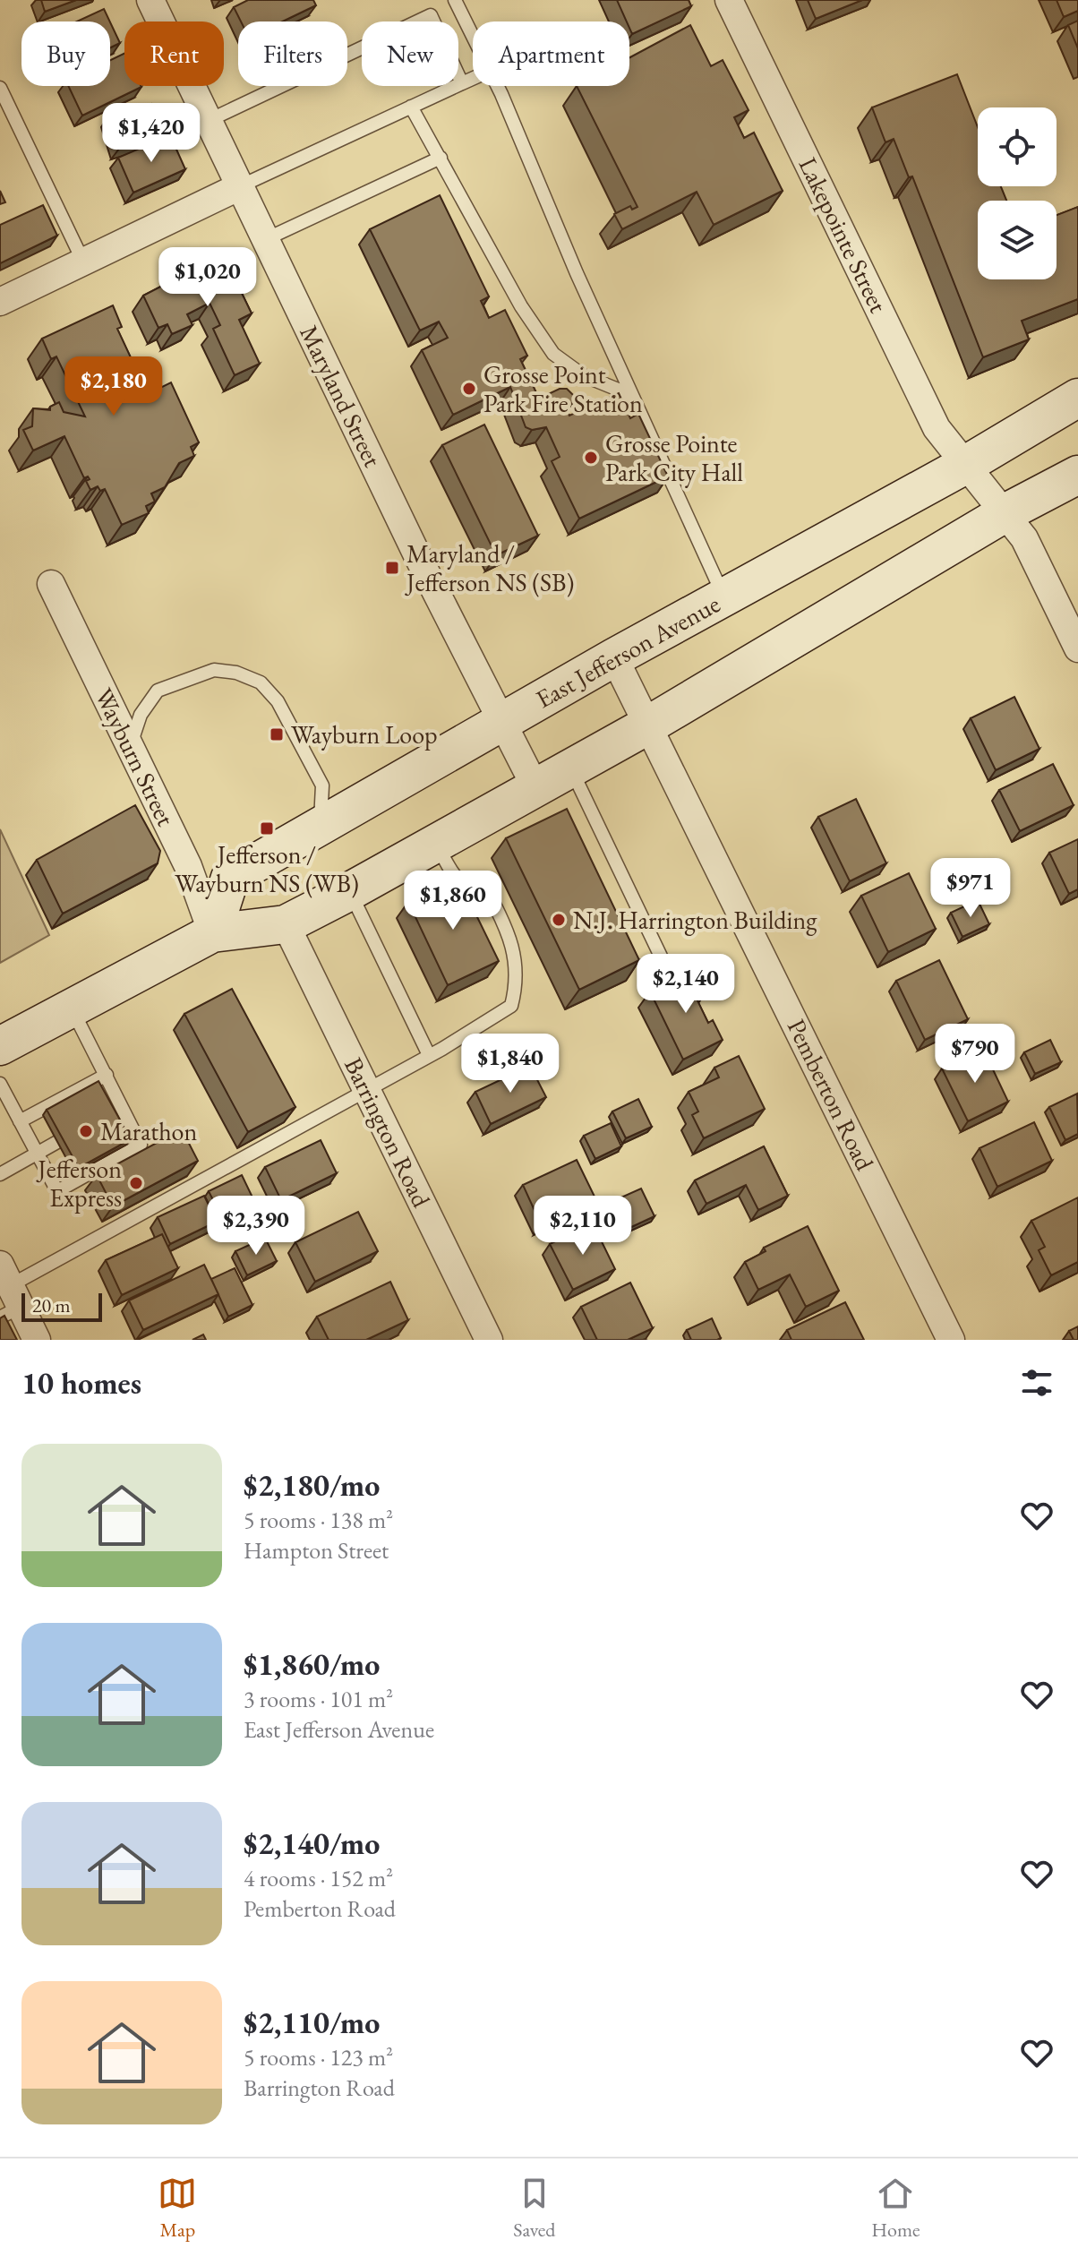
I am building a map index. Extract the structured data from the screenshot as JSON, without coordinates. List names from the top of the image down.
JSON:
{
  "streets": {
    "main road": ["East Jefferson Avenue"],
    "street": [
      "Lakepointe Street",
      "Maryland Street",
      "Wayburn Street",
      "Pemberton Road",
      "Barrington Road"
    ]
  },
  "crossings": [
    ["Lakepointe Street", "East Jefferson Avenue"],
    ["Maryland Street", "East Jefferson Avenue"],
    ["East Jefferson Avenue", "Wayburn Street"],
    ["East Jefferson Avenue", "Pemberton Road"]
  ],
  "places": {
    "other": [
      "Grosse Point Park Fire Station",
      "Grosse Pointe Park City Hall",
      "N.J. Harrington Building",
      "Marathon",
      "Jefferson Express"
    ],
    "transit": ["Maryland / Jefferson NS (SB)", "Wayburn Loop", "Jefferson / Wayburn NS (WB)"]
  },
  "scale_bar": "20 m",
  "page": {
    "chip": [
      "Buy",
      "Rent",
      "Filters",
      "New",
      "Apartment"
    ],
    "price": [
      "$1,420",
      "$1,020",
      "$2,180",
      "$971",
      "$1,860",
      "$2,140",
      "$790",
      "$1,840",
      "$2,390",
      "$2,110"
    ],
    "scale": "20 m",
    "heading": "10 homes",
    "list": [
      {
        "name": "$2,180/mo",
        "note": "5 rooms · 138 m² · Hampton Street"
      },
      {
        "name": "$1,860/mo",
        "note": "3 rooms · 101 m² · East Jefferson Avenue"
      },
      {
        "name": "$2,140/mo",
        "note": "4 rooms · 152 m² · Pemberton Road"
      },
      {
        "name": "$2,110/mo",
        "note": "5 rooms · 123 m² · Barrington Road"
      }
    ],
    "tabs": ["Map", "Saved", "Home"]
  }
}
